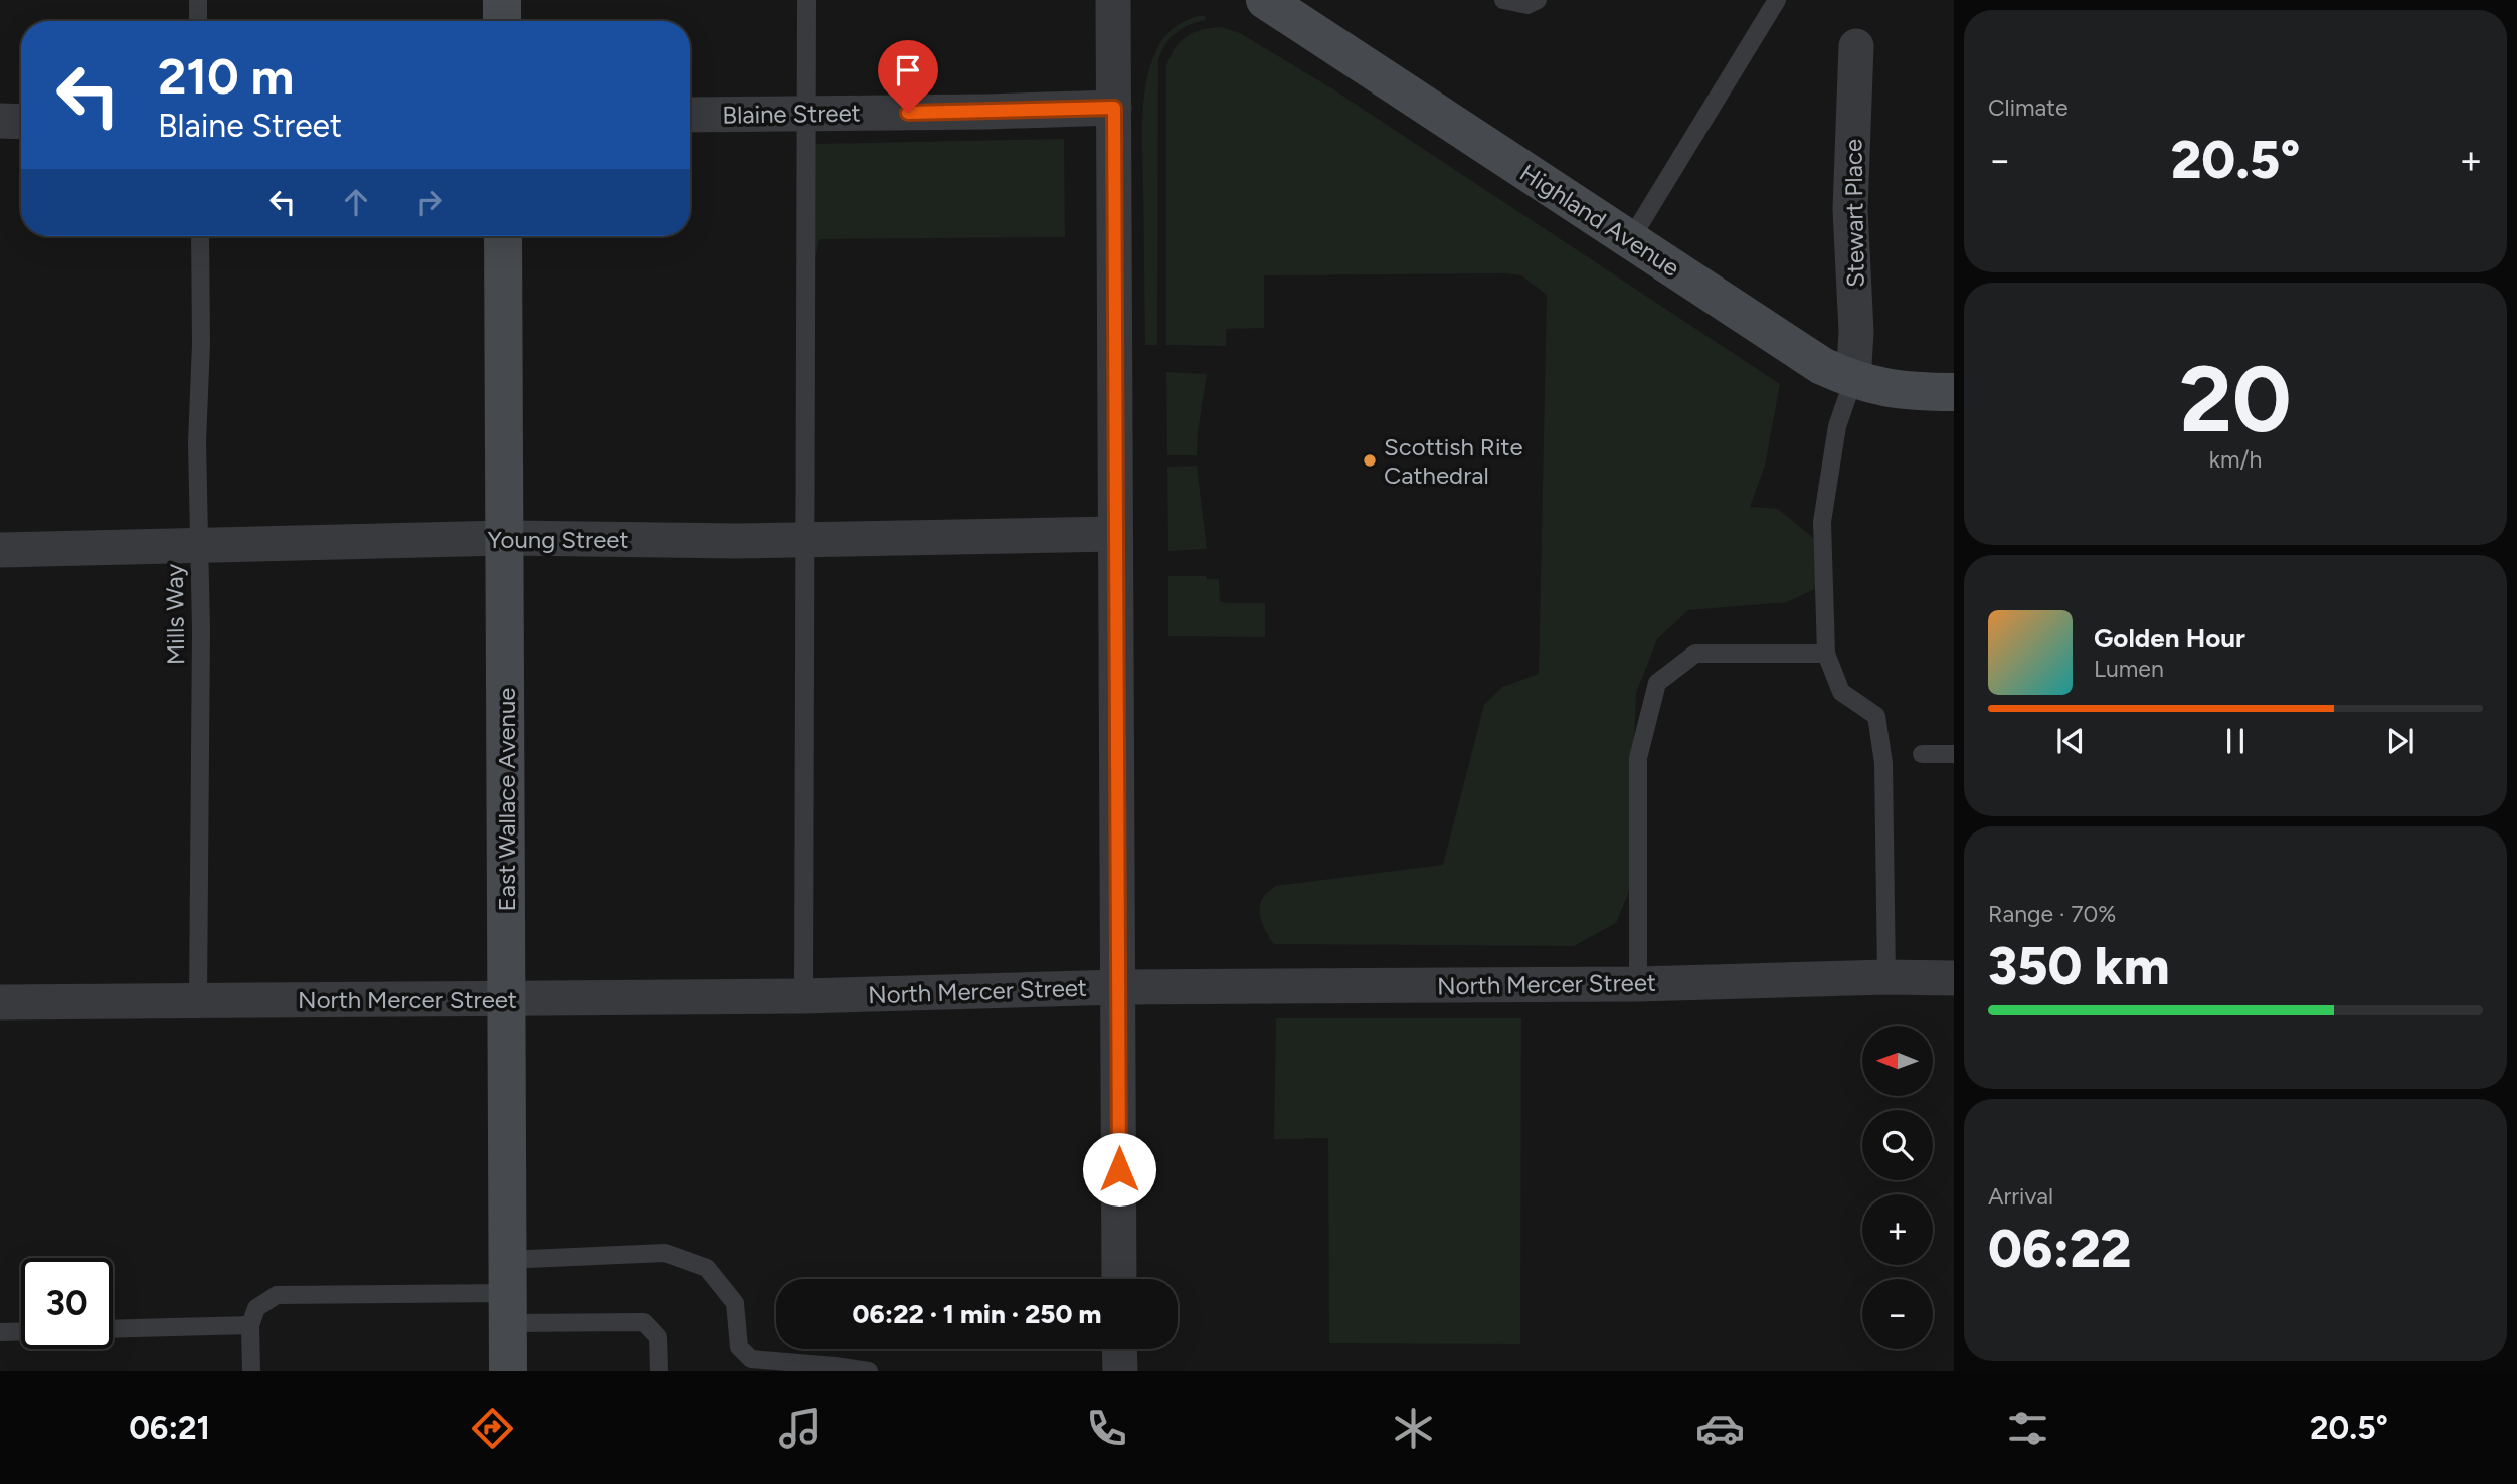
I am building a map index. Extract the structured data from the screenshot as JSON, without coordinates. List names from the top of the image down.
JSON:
{
  "streets": {
    "street": [
      "Blaine Street",
      "Stewart Place",
      "Highland Avenue",
      "Young Street",
      "East Wallace Avenue",
      "North Mercer Street"
    ],
    "lane": ["Mills Way"]
  },
  "crossings": [
    ["Stewart Place", "Highland Avenue"],
    ["Young Street", "Mills Way"],
    ["Young Street", "East Wallace Avenue"],
    ["Mills Way", "North Mercer Street"],
    ["East Wallace Avenue", "North Mercer Street"]
  ],
  "places": ["Scottish Rite Cathedral"],
  "north": "left",
  "page": {
    "tile": [
      "Climate",
      ["20", "km/h"],
      ["Range · 70%", "350 km"],
      ["Arrival", "06:22"]
    ],
    "turn": ["210 m", "Blaine Street"],
    "heat": ["−", "20.5°", "+"],
    "song": ["Golden Hour", "Lumen"],
    "map_buttons": ["+", "−"],
    "limit": "30",
    "trip": "06:22 · 1 min · 250 m",
    "tabs": ["06:21", "20.5°"]
  }
}
